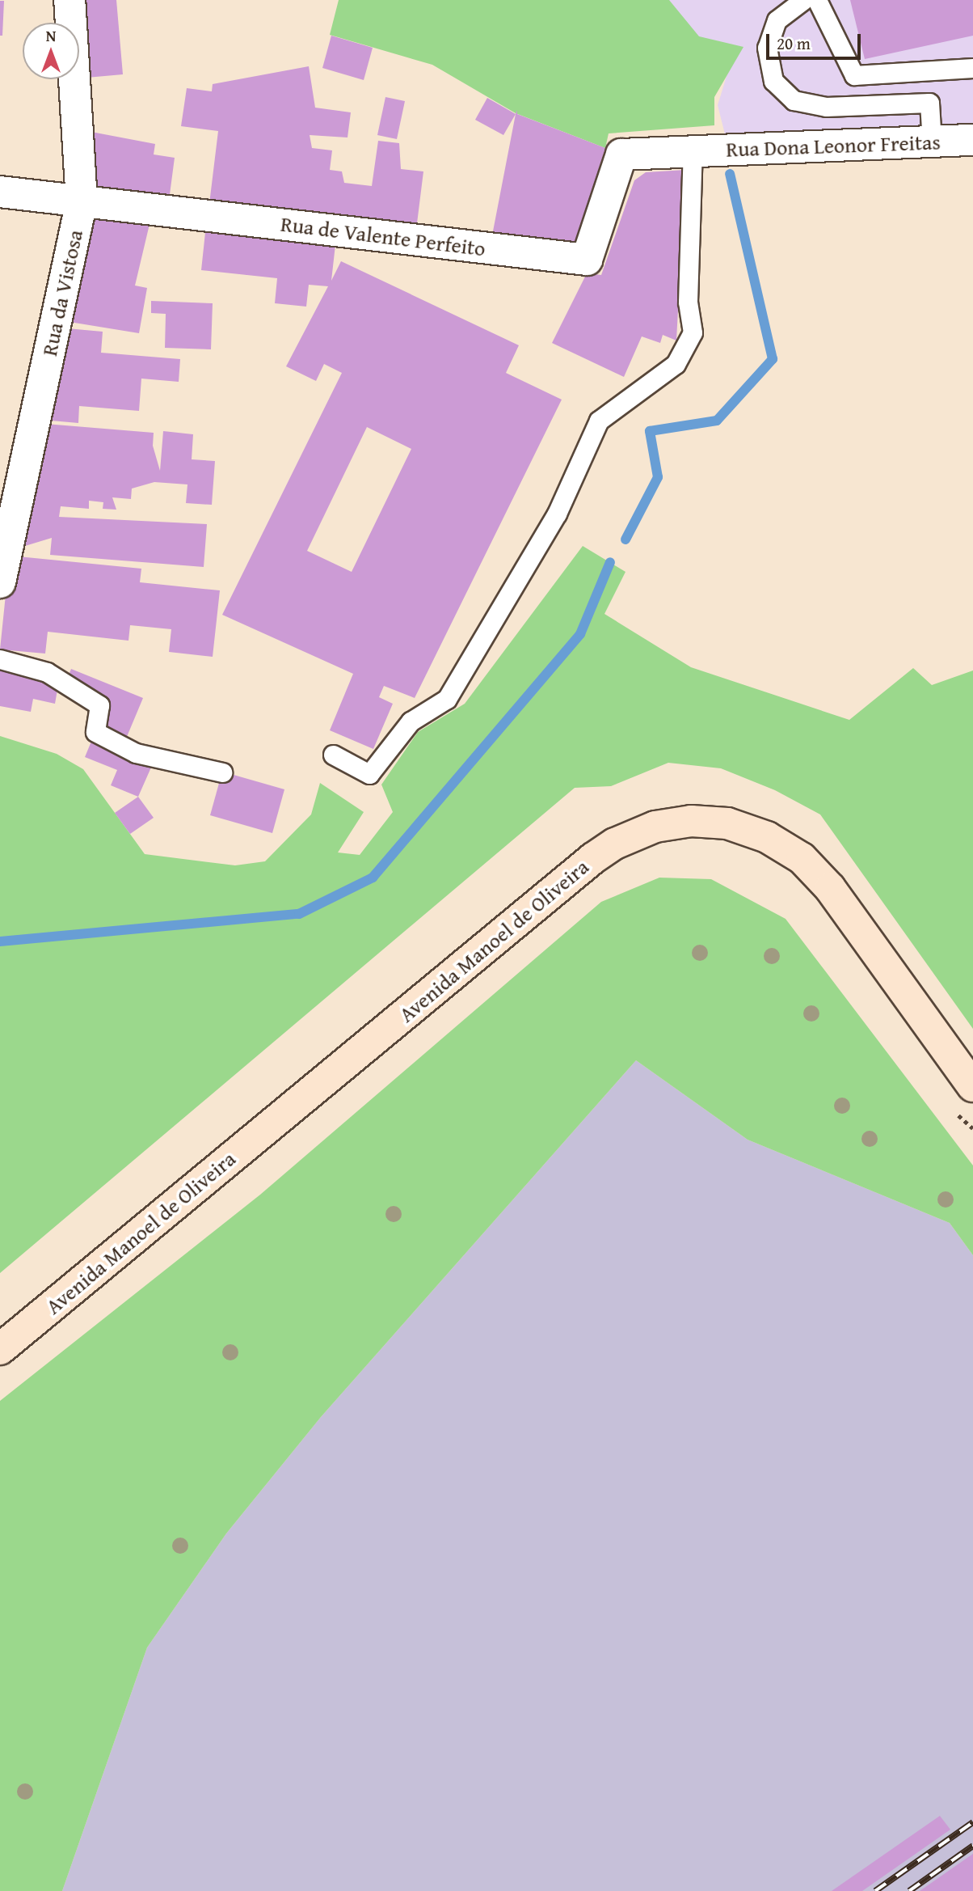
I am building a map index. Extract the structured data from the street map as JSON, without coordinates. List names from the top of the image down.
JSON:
{
  "streets": {
    "main road": ["Avenida Manoel de Oliveira"],
    "street": ["Rua Dona Leonor Freitas", "Rua de Valente Perfeito", "Rua da Vistosa"]
  },
  "crossings": [
    ["Rua Dona Leonor Freitas", "Rua de Valente Perfeito"],
    ["Rua de Valente Perfeito", "Rua da Vistosa"]
  ],
  "scale_bar": "20 m",
  "north": "top"
}
